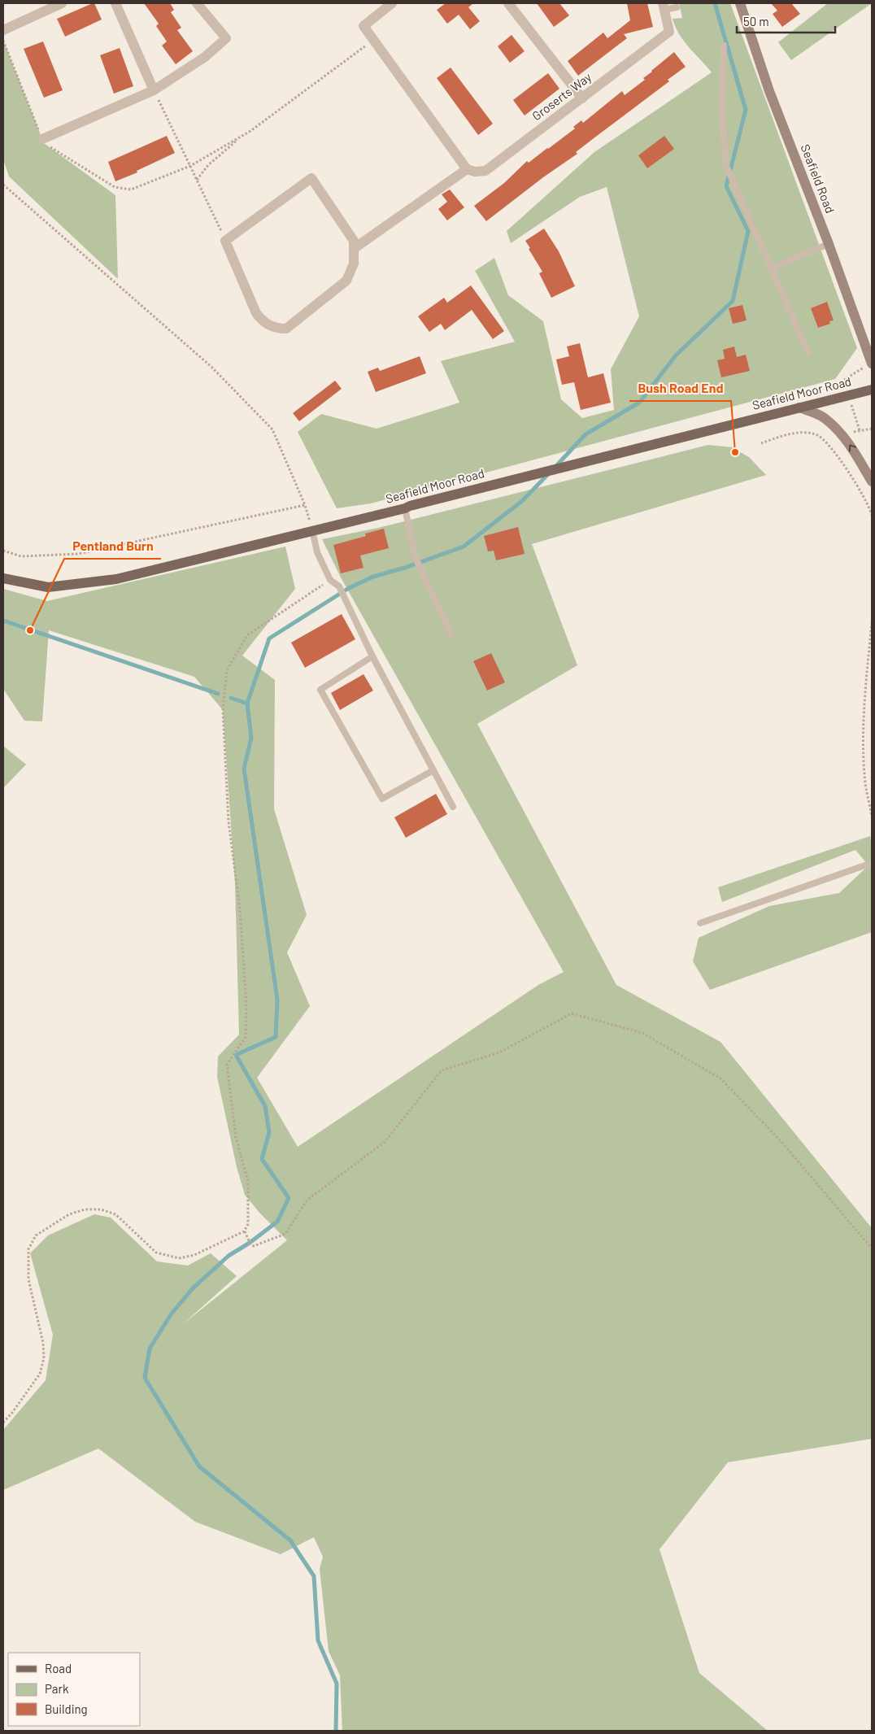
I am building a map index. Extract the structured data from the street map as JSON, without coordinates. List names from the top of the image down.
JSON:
{
  "streets": {
    "main road": ["Seafield Moor Road"],
    "street": ["Groserts Way", "Seafield Road"]
  },
  "places": ["Bush Road End", "Pentland Burn"],
  "legend": ["Road", "Park", "Building"],
  "scale_bar": "50 m"
}
